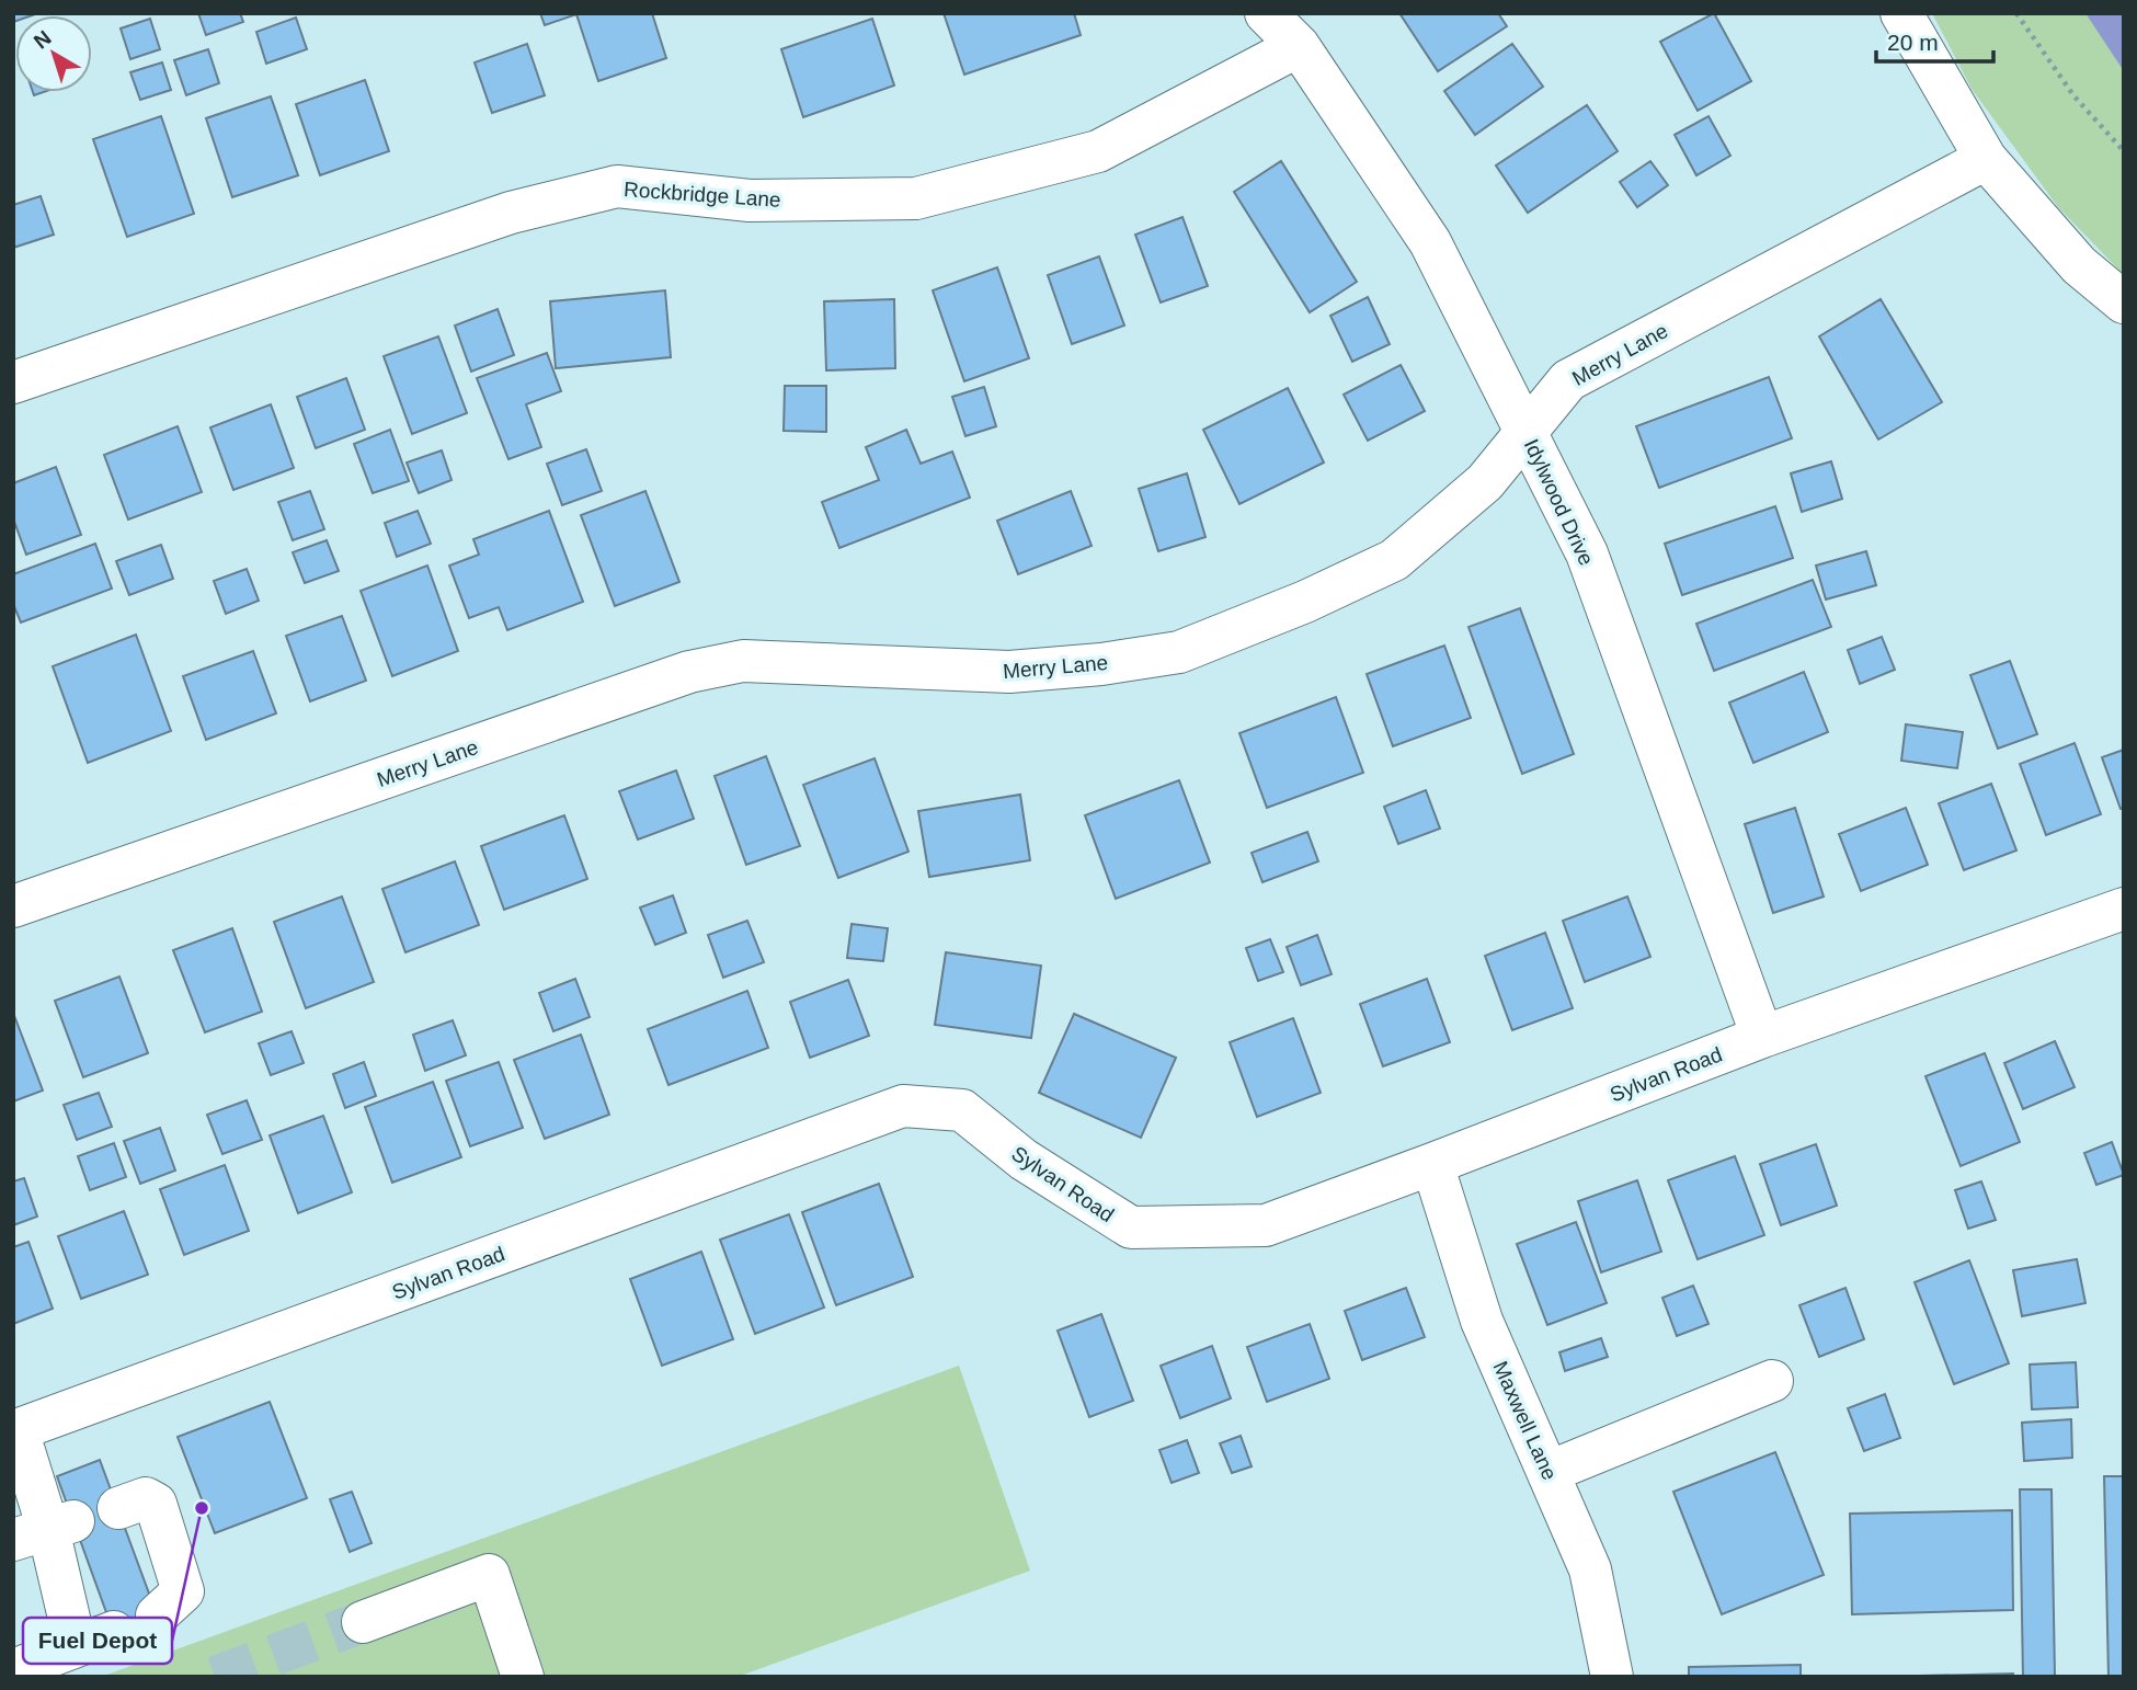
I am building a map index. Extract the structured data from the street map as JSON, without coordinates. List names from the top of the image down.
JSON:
{
  "streets": {
    "street": [
      "Rockbridge Lane",
      "Merry Lane",
      "Idylwood Drive",
      "Sylvan Road",
      "Maxwell Lane"
    ]
  },
  "crossings": [
    ["Rockbridge Lane", "Idylwood Drive"],
    ["Merry Lane", "Idylwood Drive"],
    ["Idylwood Drive", "Sylvan Road"],
    ["Sylvan Road", "Maxwell Lane"]
  ],
  "places": ["Fuel Depot"],
  "scale_bar": "20 m",
  "north": "top left"
}
